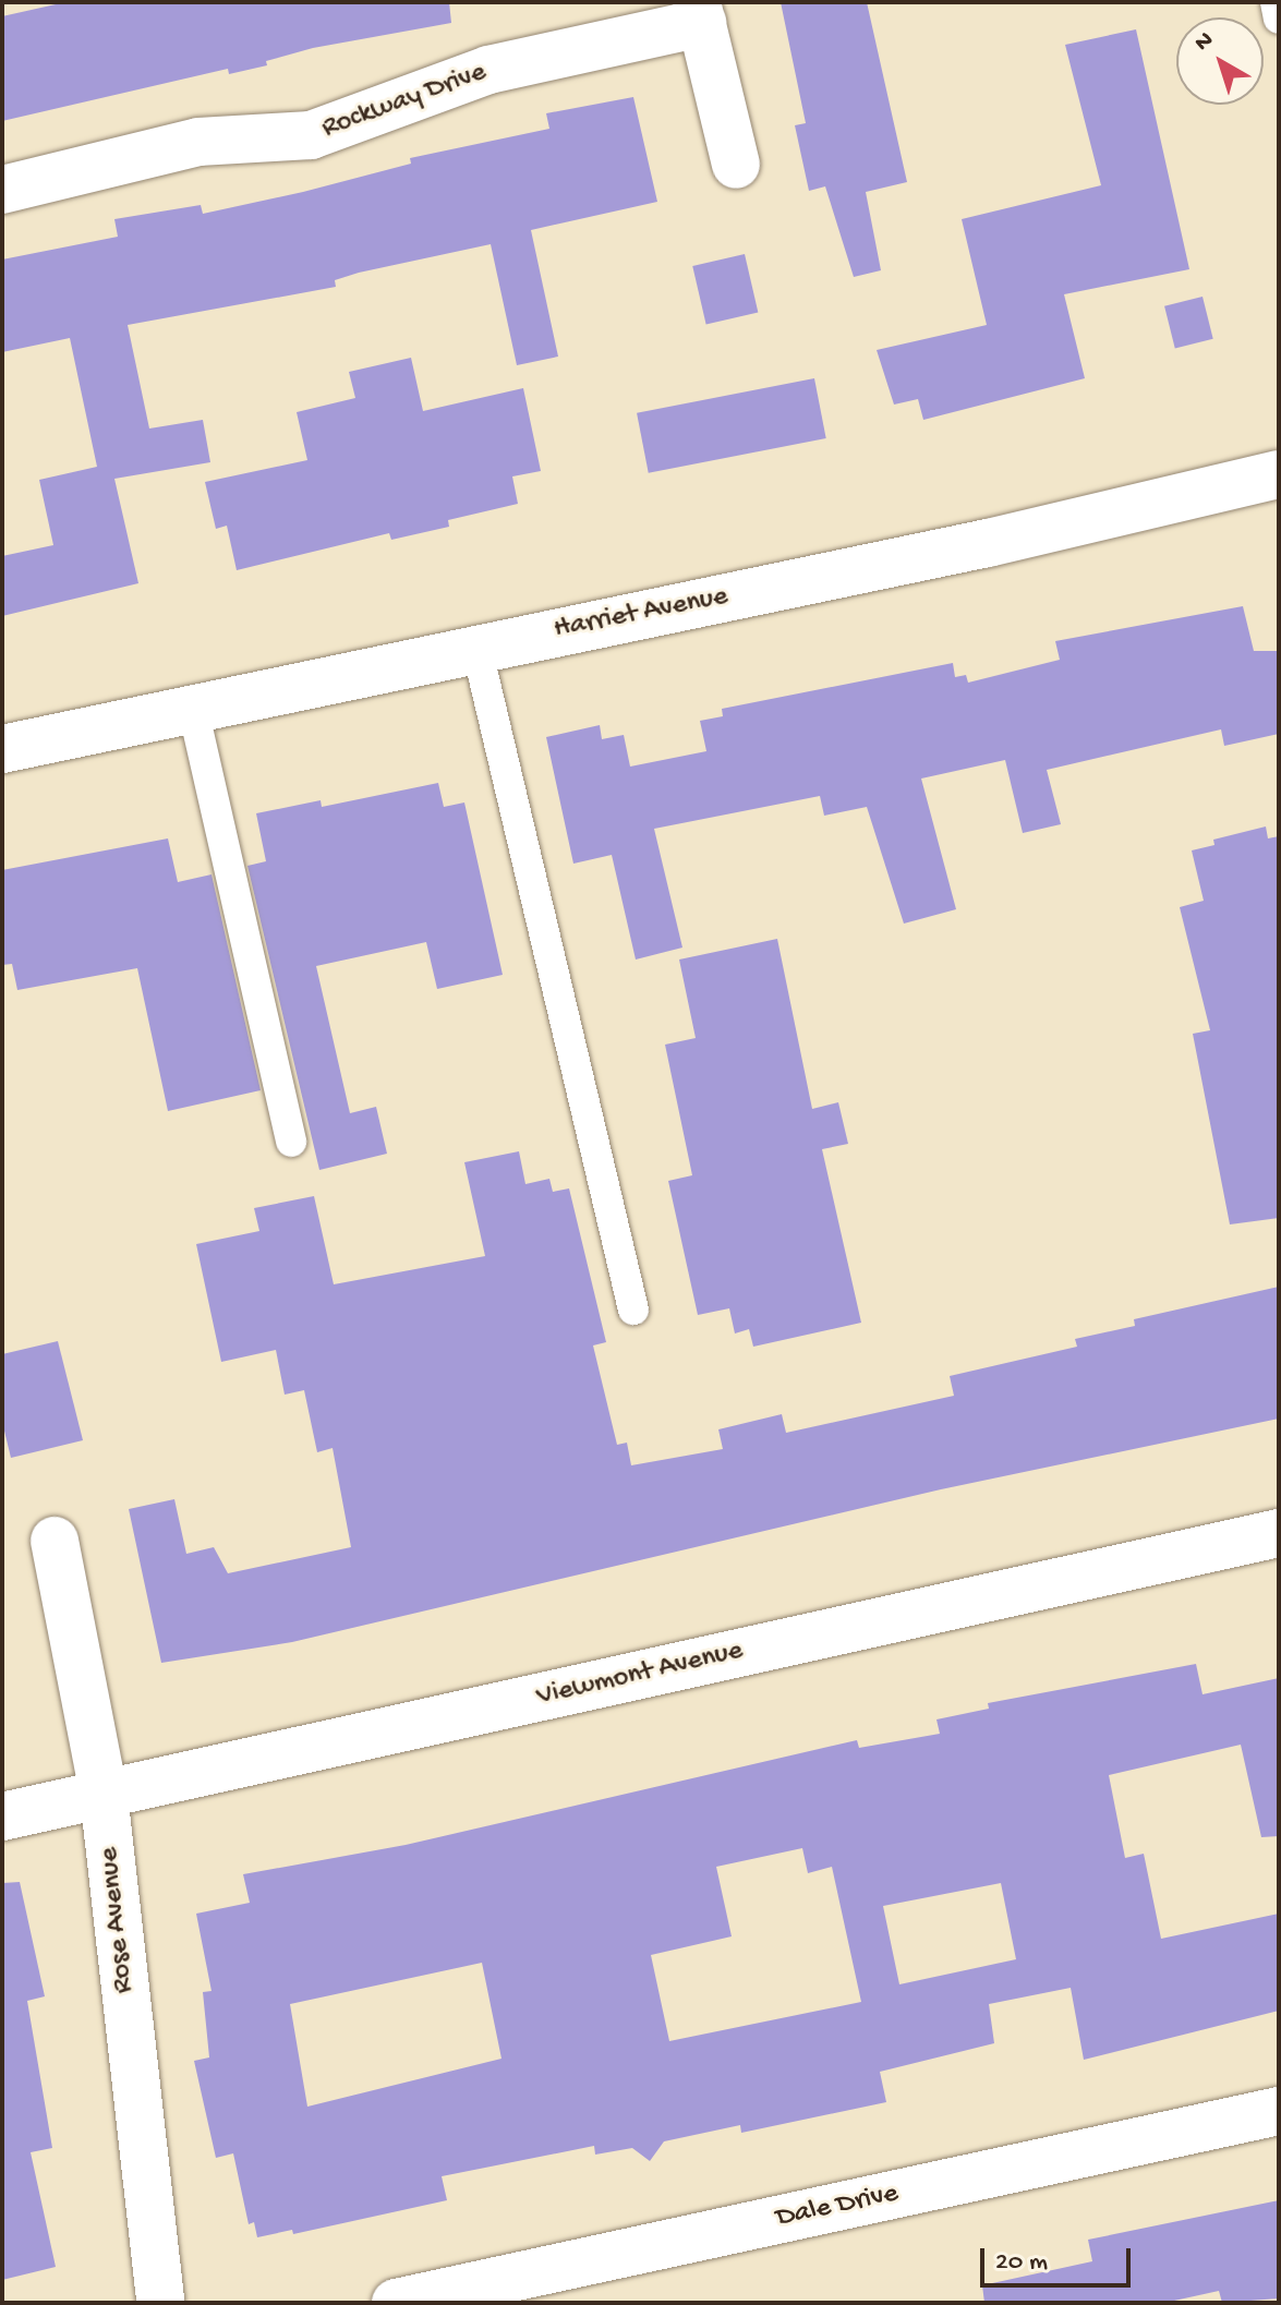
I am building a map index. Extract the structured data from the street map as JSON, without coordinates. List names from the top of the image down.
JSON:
{
  "streets": {
    "street": [
      "Rockway Drive",
      "Harriet Avenue",
      "Viewmont Avenue",
      "Rose Avenue",
      "Dale Drive"
    ]
  },
  "crossings": [
    ["Viewmont Avenue", "Rose Avenue"]
  ],
  "scale_bar": "20 m",
  "north": "top left"
}
